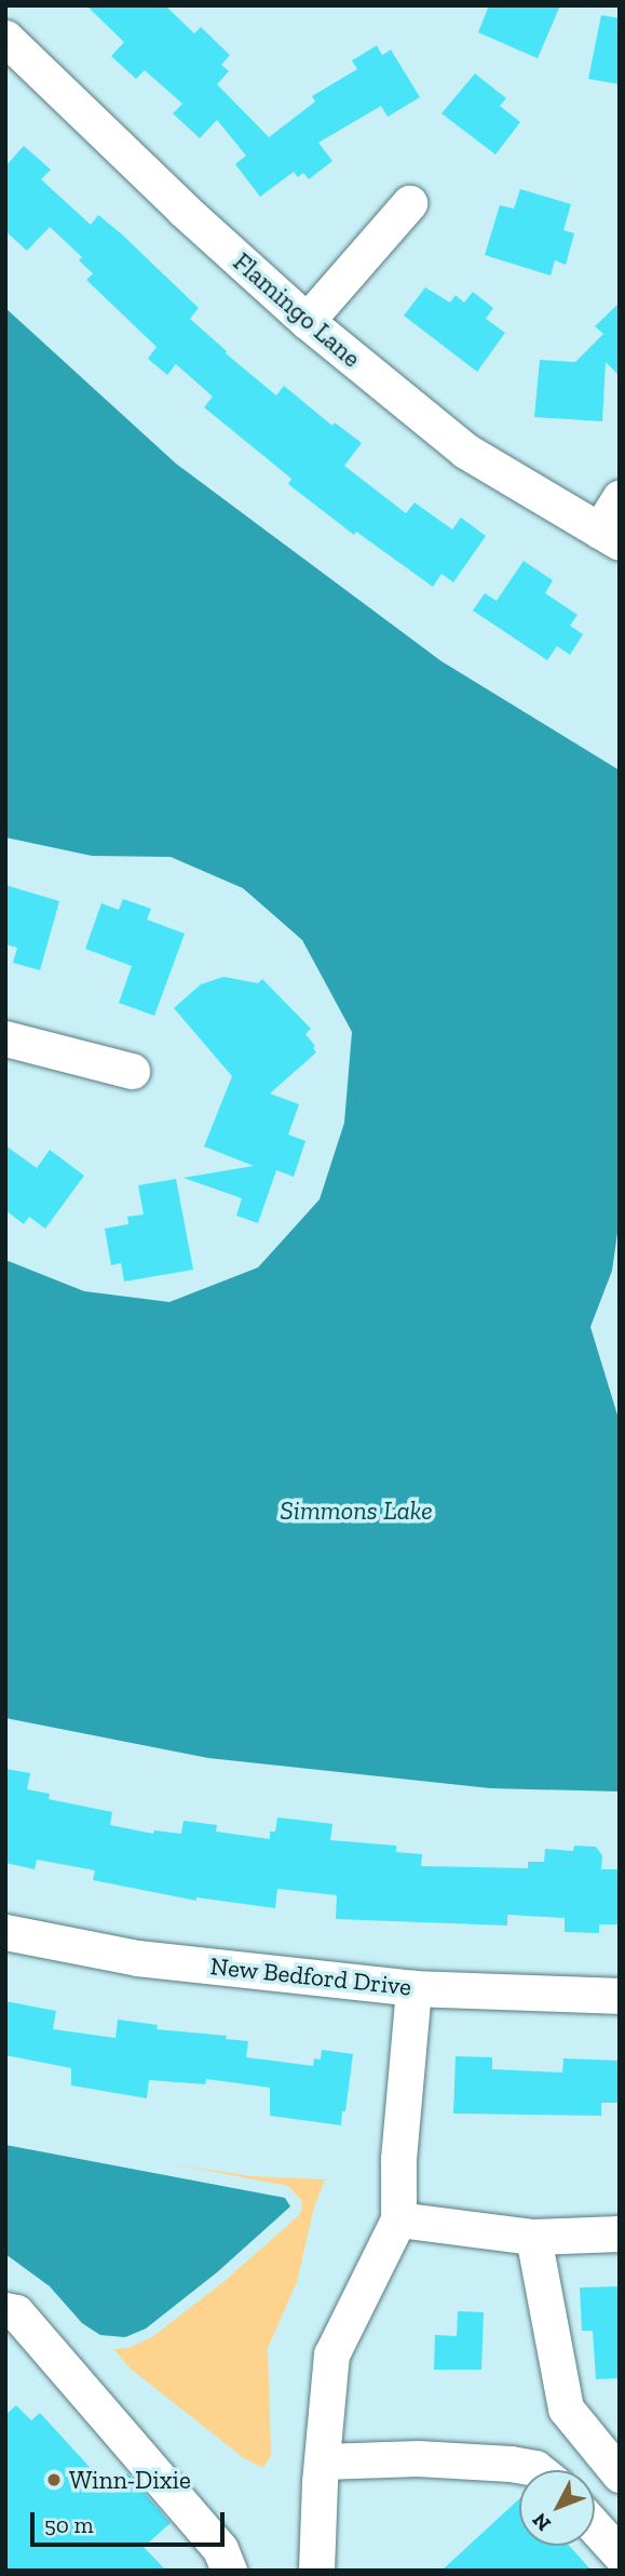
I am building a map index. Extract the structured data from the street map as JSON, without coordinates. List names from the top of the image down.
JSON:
{
  "streets": {
    "street": ["Flamingo Lane", "New Bedford Drive"]
  },
  "water": ["Simmons Lake"],
  "places": ["Winn-Dixie"],
  "scale_bar": "50 m",
  "north": "bottom left"
}
